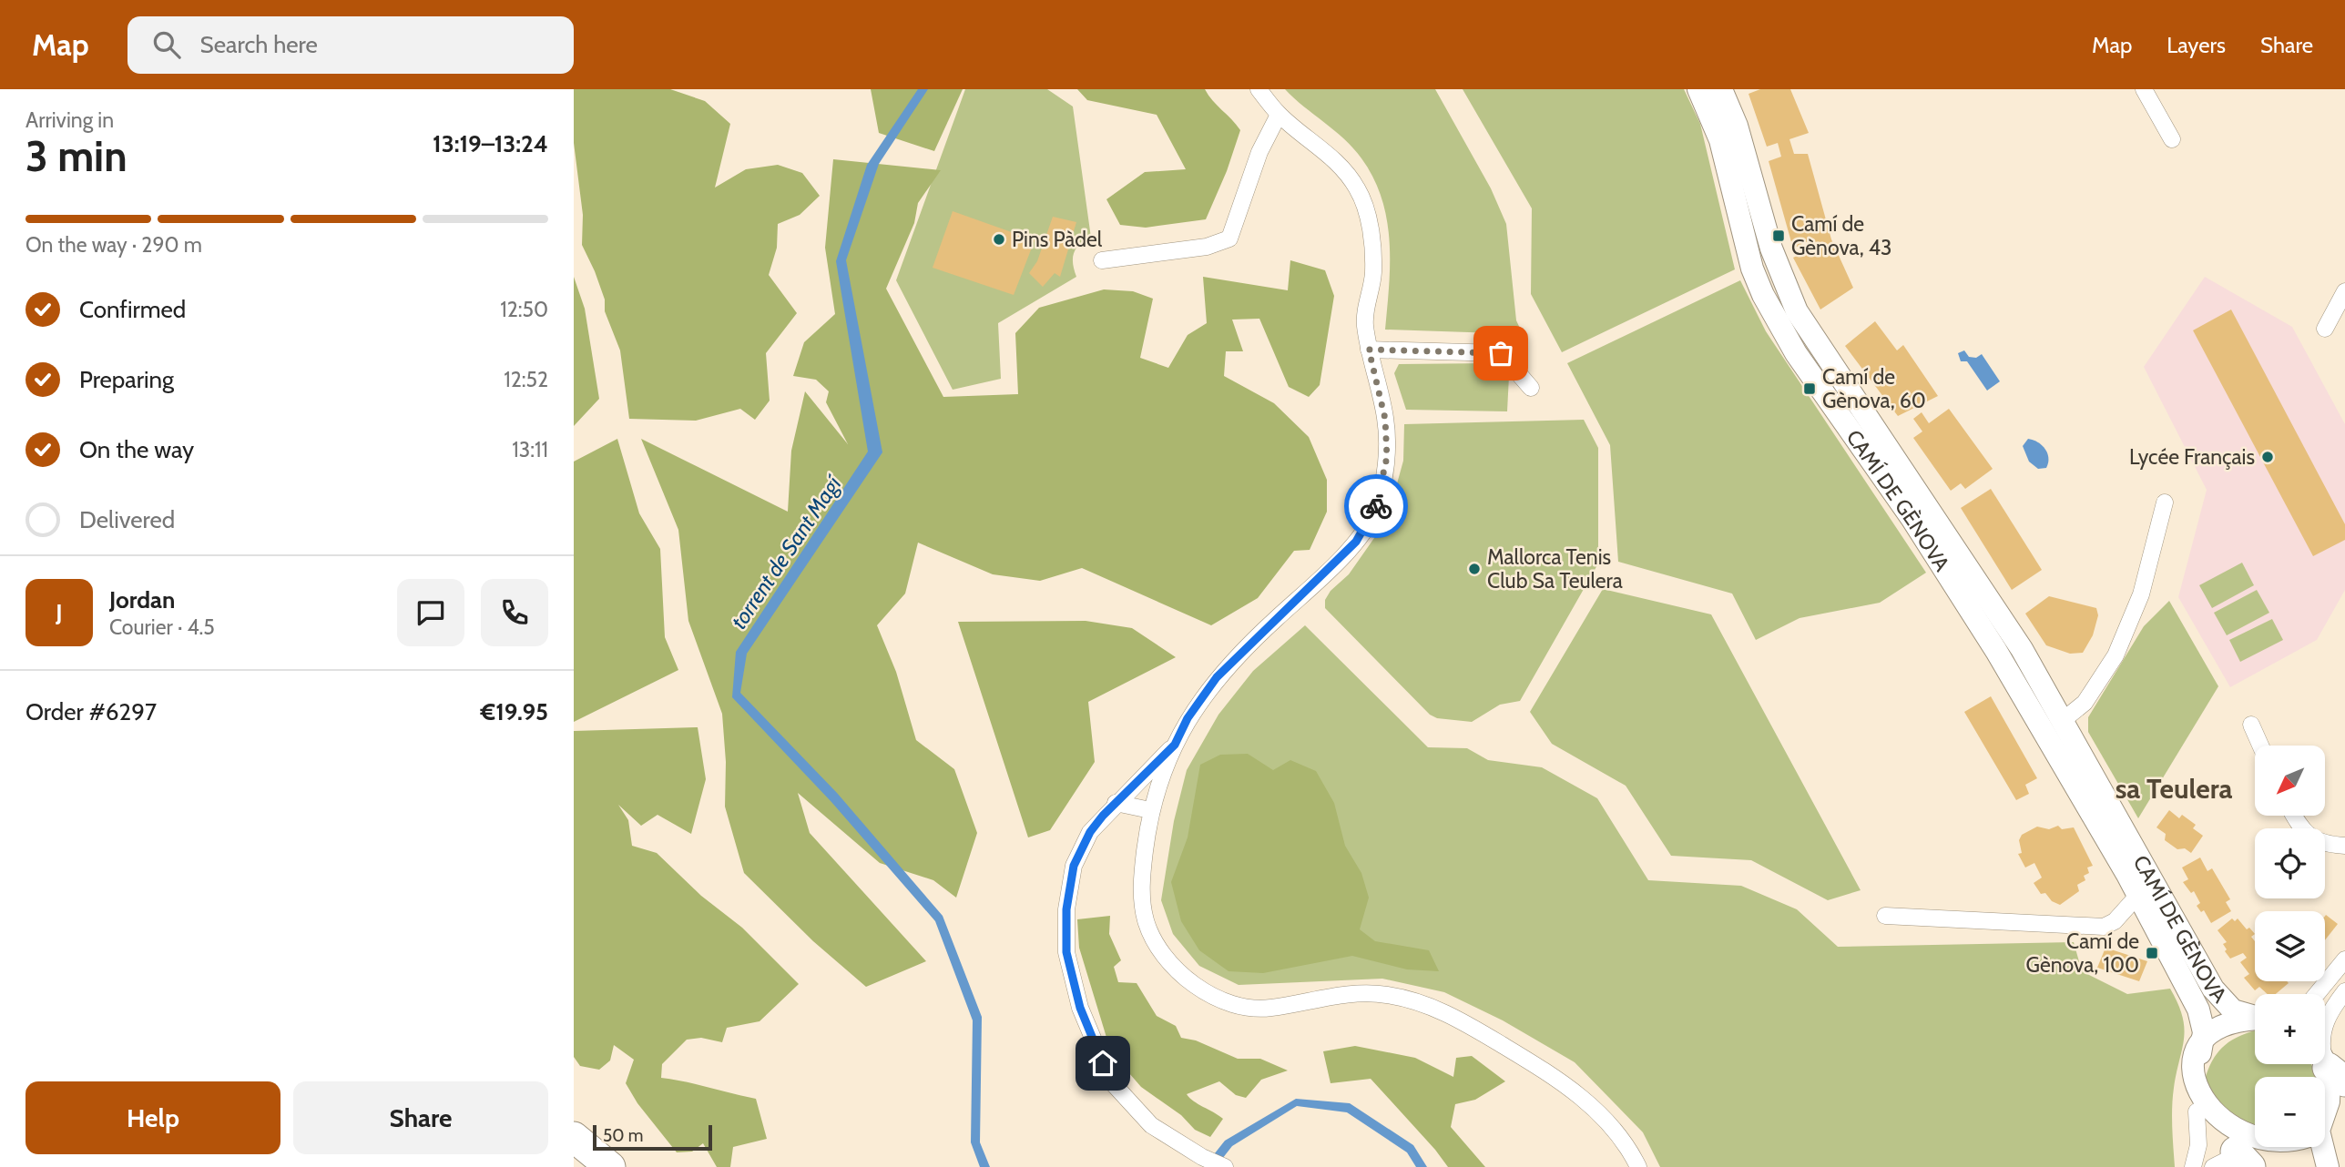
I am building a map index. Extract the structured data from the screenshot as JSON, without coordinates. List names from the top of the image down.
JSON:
{
  "streets": {
    "street": ["CAMÍ DE GÈNOVA"]
  },
  "districts": ["sa Teulera"],
  "water": ["torrent de Sant Magí"],
  "places": {
    "transit": ["Camí de Gènova, 43", "Camí de Gènova, 60", "Camí de Gènova, 100"],
    "other": ["Pins Pàdel", "Lycée Français", "Mallorca Tenis Club Sa Teulera"]
  },
  "scale_bar": "50 m",
  "north": "bottom left",
  "page": {
    "header": "Map",
    "search": "Search here",
    "nav": ["Map", "Layers", "Share"],
    "heading": ["3 min", "Arriving in", "13:19–13:24"],
    "panel": [
      "Jordan",
      "Courier · 4.5",
      "Order #6297",
      "€19.95"
    ],
    "bar": "On the way · 290 m",
    "list": [
      ["Confirmed", "12:50"],
      ["Preparing", "12:52"],
      ["On the way", "13:11"],
      "Delivered"
    ],
    "round": "J",
    "map_buttons": ["+", "−"],
    "buttons": ["Help", "Share"],
    "scale": "50 m"
  }
}
